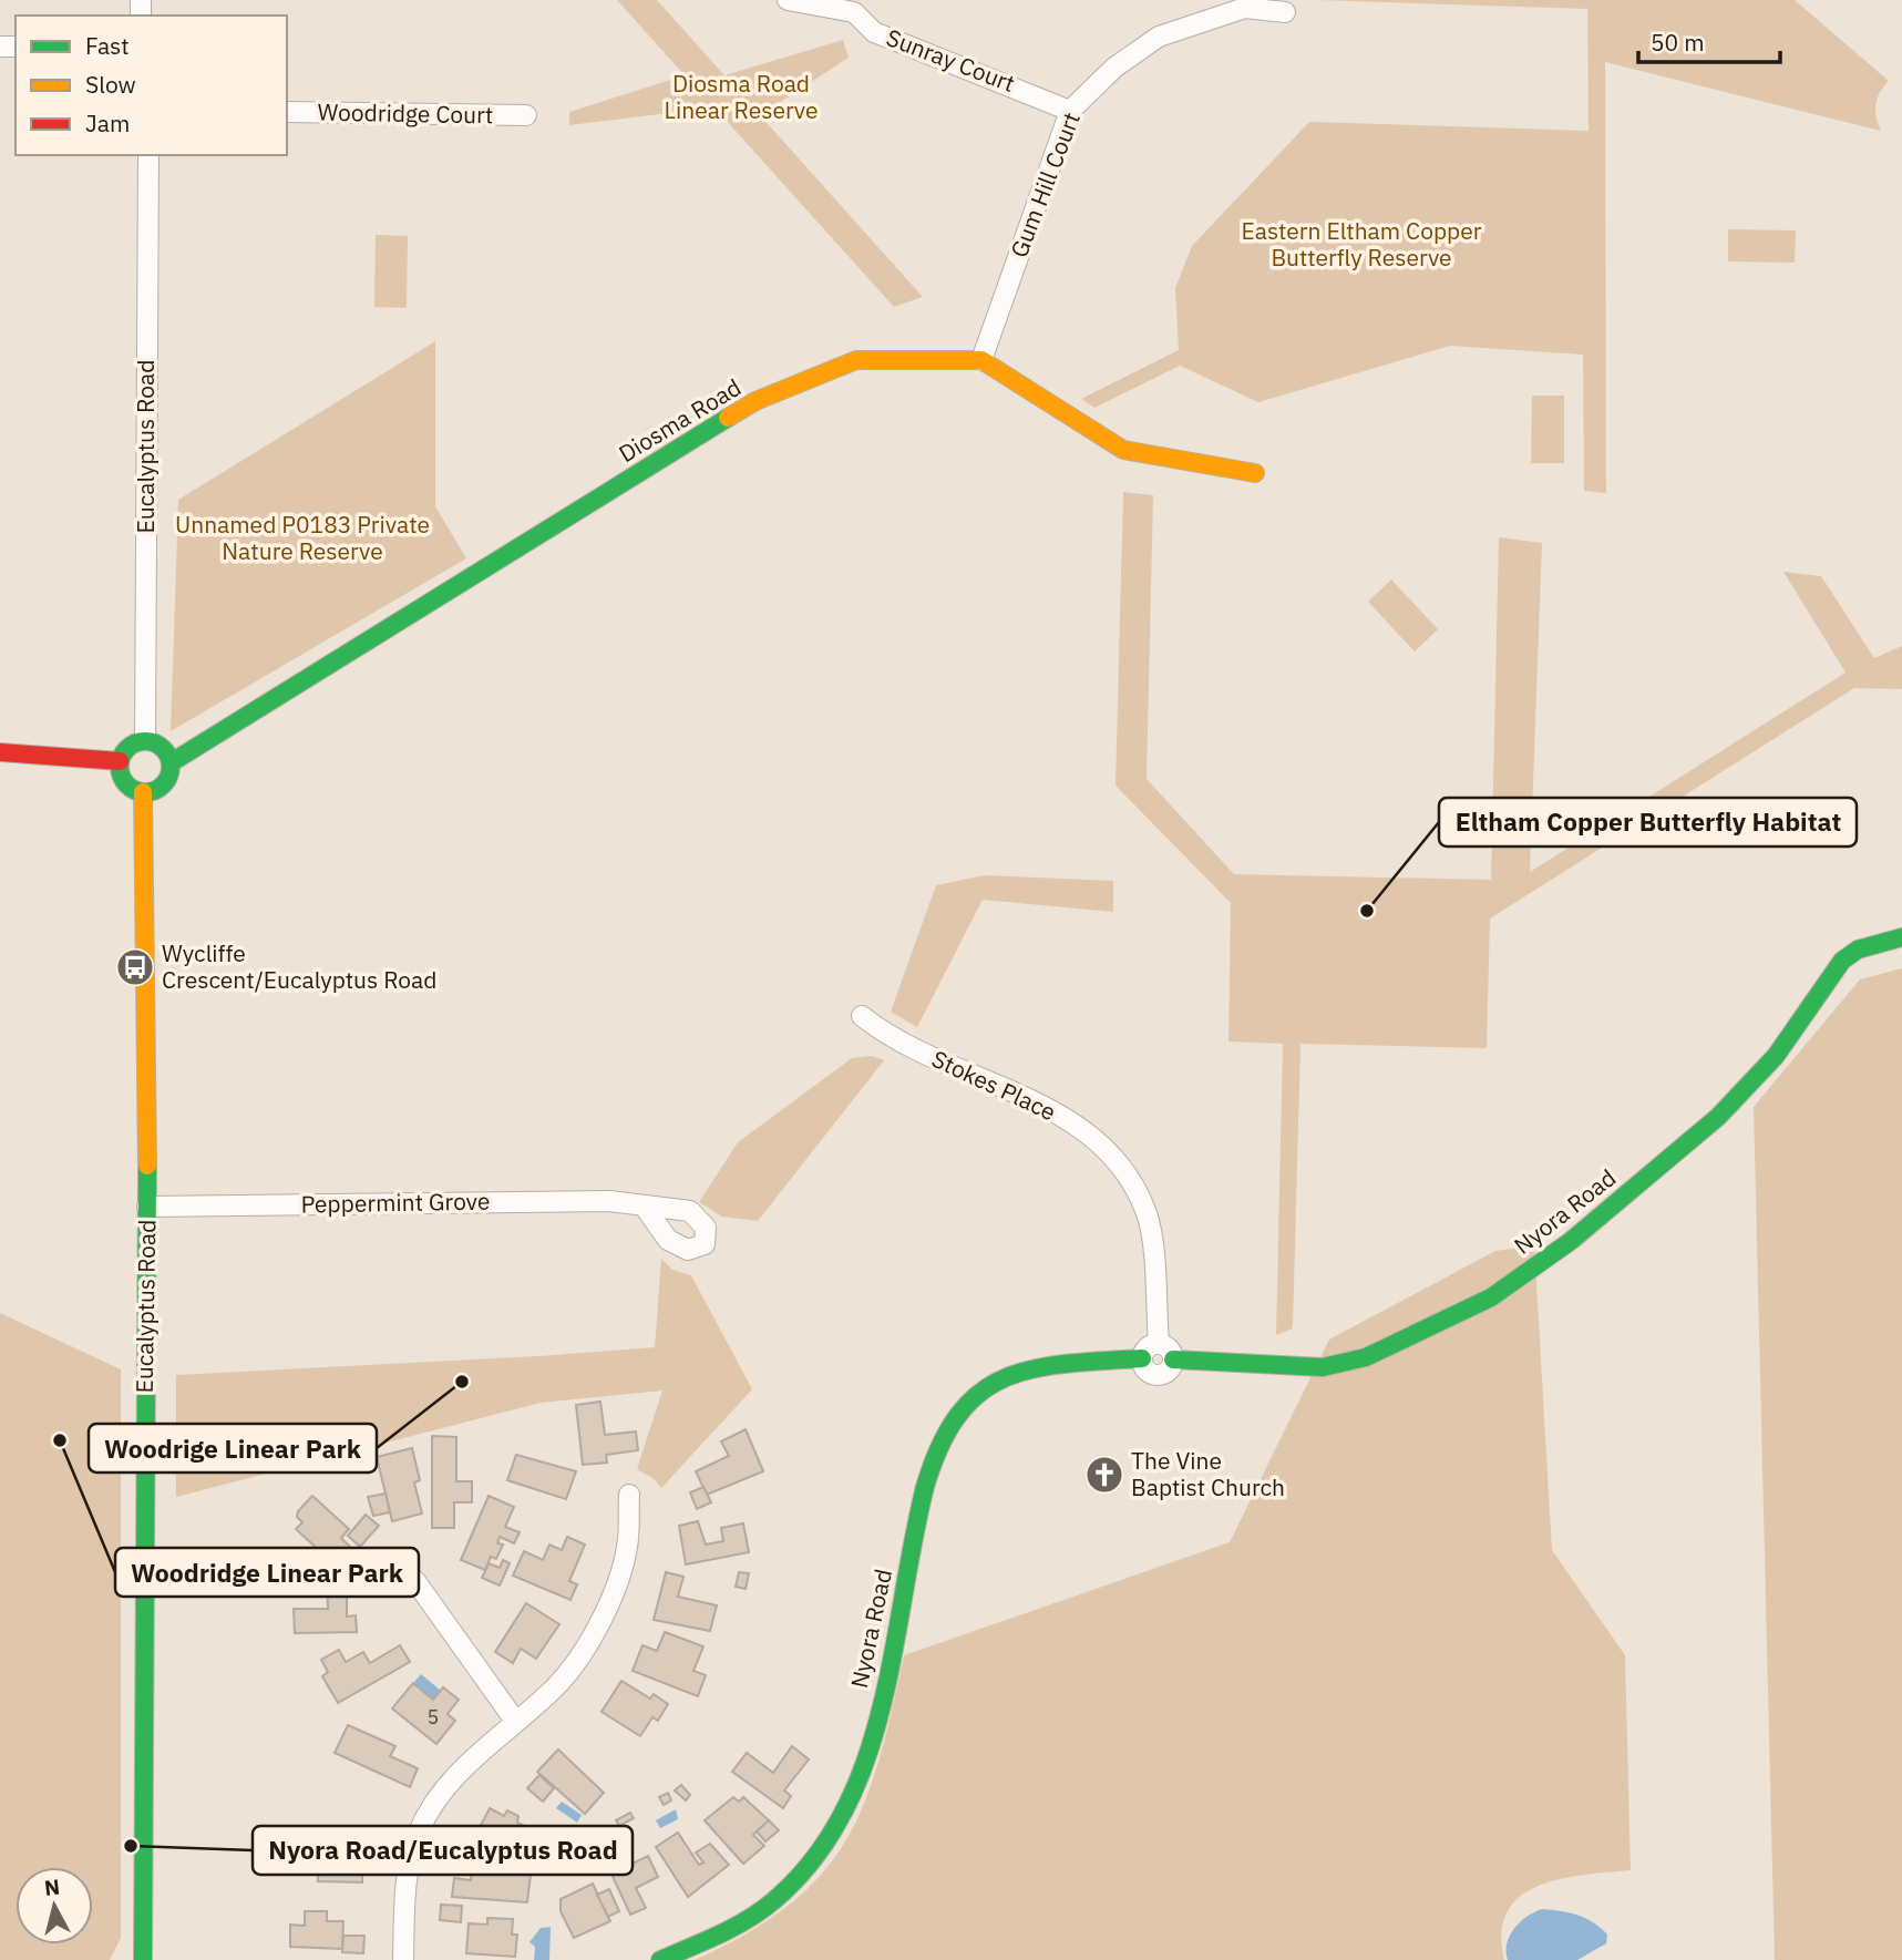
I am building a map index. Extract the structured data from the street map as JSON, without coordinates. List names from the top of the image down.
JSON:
{
  "streets": {
    "street": [
      "Sunray Court",
      "Woodridge Court",
      "Gum Hill Court",
      "Diosma Road",
      "Eucalyptus Road",
      "Stokes Place",
      "Peppermint Grove",
      "Nyora Road"
    ]
  },
  "crossings": [
    ["Sunray Court", "Gum Hill Court"],
    ["Gum Hill Court", "Diosma Road"],
    ["Diosma Road", "Eucalyptus Road"],
    ["Eucalyptus Road", "Peppermint Grove"],
    ["Stokes Place", "Nyora Road"]
  ],
  "parks": ["Diosma Road Linear Reserve", "Eastern Eltham Copper Butterfly Reserve", "Unnamed P0183 Private Nature Reserve"],
  "places": {
    "other": [
      "Eltham Copper Butterfly Habitat",
      "Woodrige Linear Park",
      "Woodridge Linear Park",
      "Nyora Road/Eucalyptus Road"
    ],
    "bus stop": ["Wycliffe Crescent/Eucalyptus Road"],
    "church": ["The Vine Baptist Church"]
  },
  "house_numbers": ["5"],
  "legend": ["Fast", "Slow", "Jam"],
  "scale_bar": "50 m",
  "north": "top"
}
